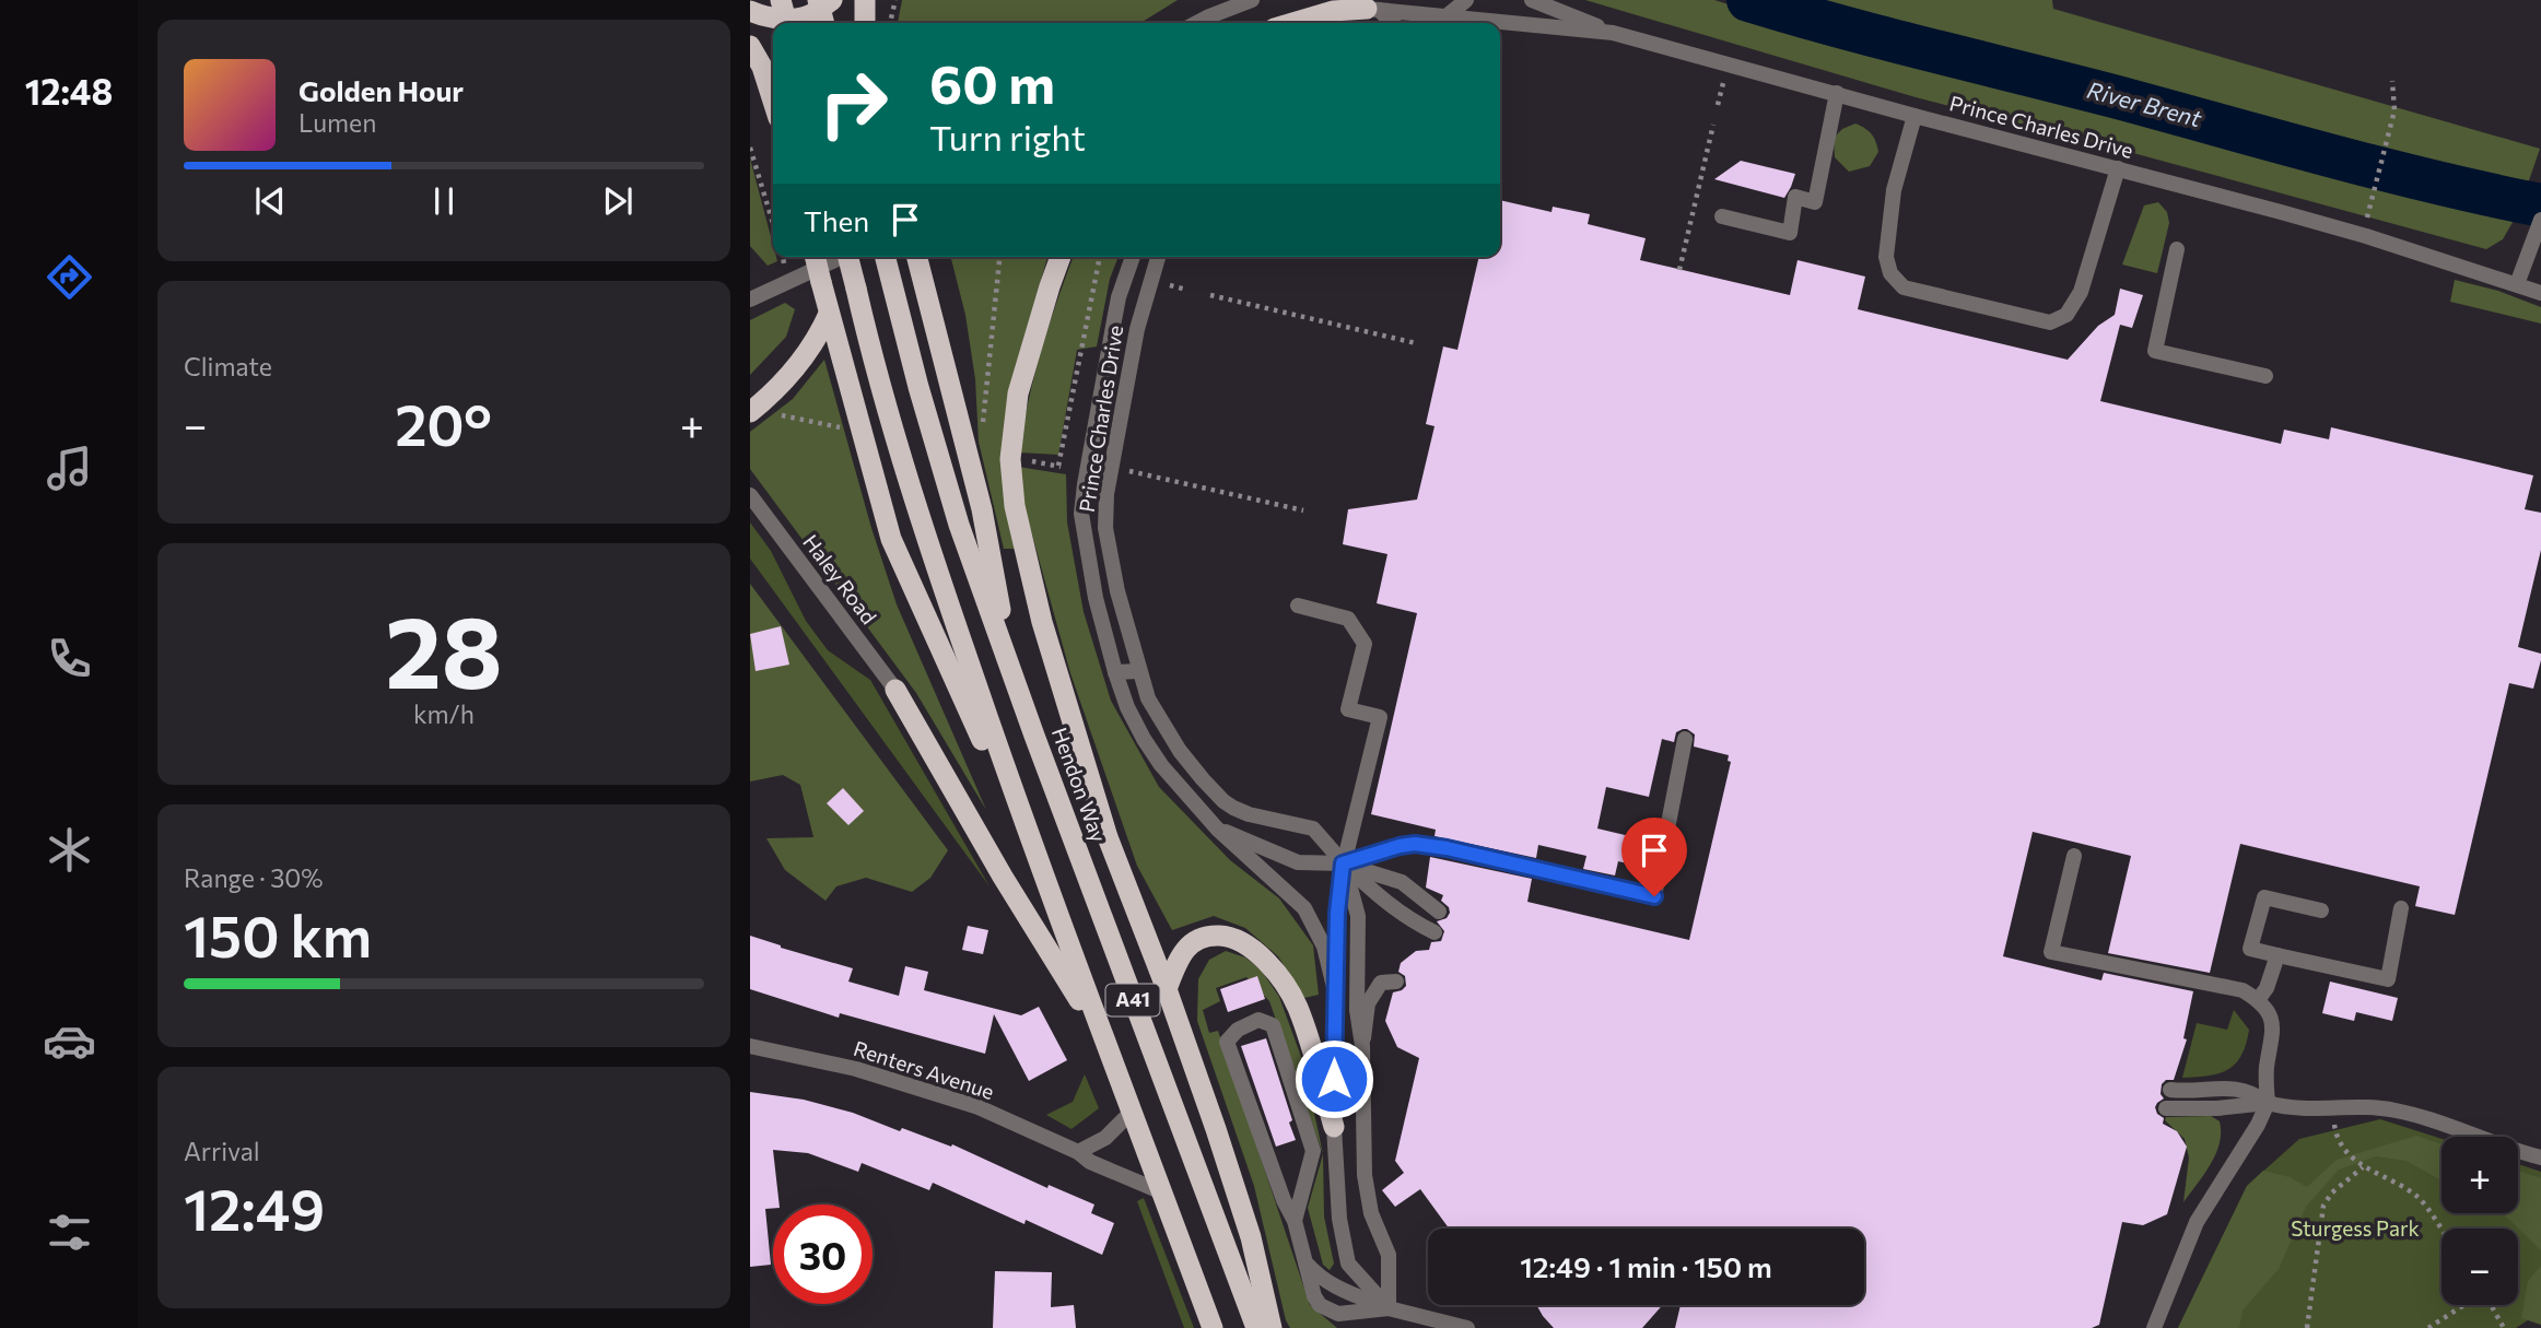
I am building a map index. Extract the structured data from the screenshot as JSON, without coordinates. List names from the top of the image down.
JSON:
{
  "streets": {
    "highway": ["Hendon Way", "A41"],
    "street": ["Prince Charles Drive", "Haley Road", "Renters Avenue"]
  },
  "crossings": [
    ["Hendon Way", "A41"],
    ["A41", "Renters Avenue"]
  ],
  "water": ["River Brent"],
  "parks": ["Sturgess Park"],
  "page": {
    "tabs": "12:48",
    "turn": ["60 m", "Turn right"],
    "song": ["Golden Hour", "Lumen"],
    "then": "Then",
    "tile": [
      "Climate",
      ["28", "km/h"],
      ["Range · 30%", "150 km"],
      ["Arrival", "12:49"]
    ],
    "heat": ["−", "20°", "+"],
    "map_buttons": ["+", "−"],
    "limit": "30",
    "trip": "12:49 · 1 min · 150 m"
  }
}
